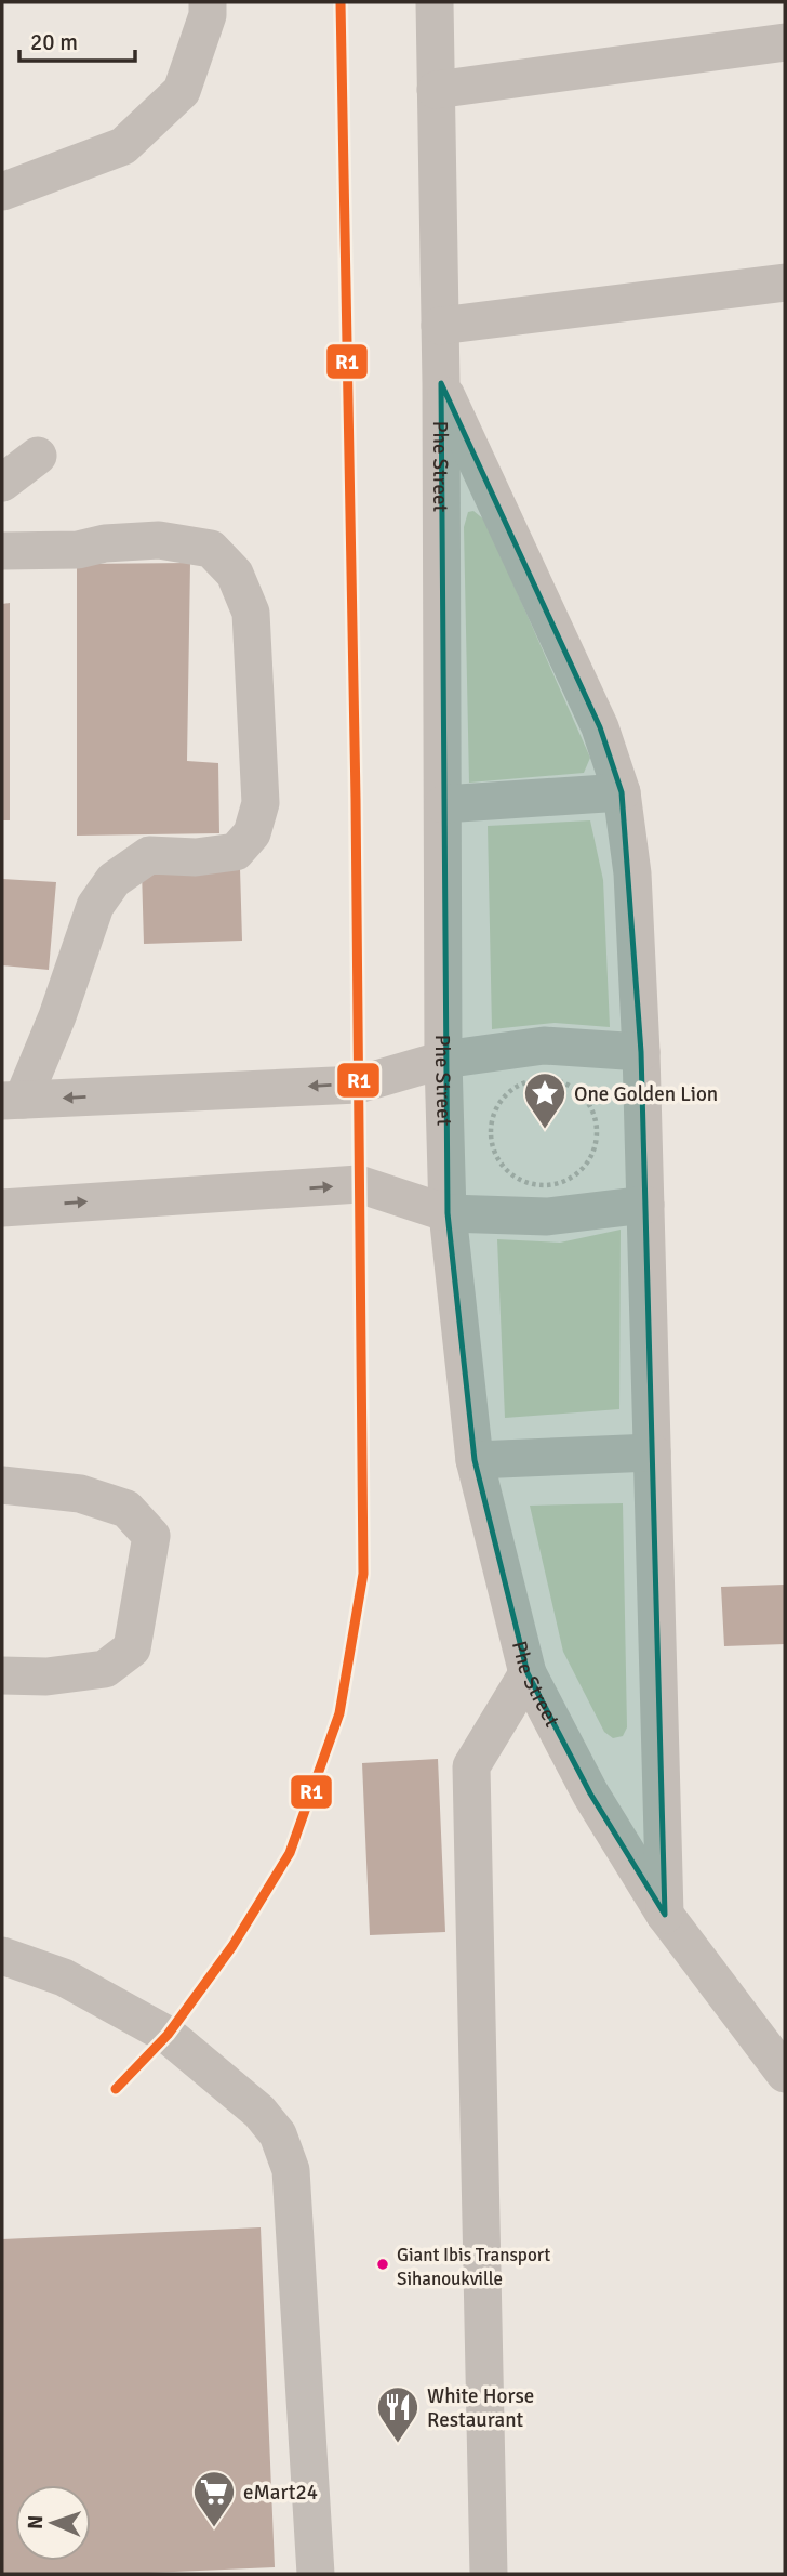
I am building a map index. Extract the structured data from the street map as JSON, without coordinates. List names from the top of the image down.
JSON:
{
  "streets": {
    "street": ["Phe Street"]
  },
  "places": {
    "place": ["One Golden Lion"],
    "other": ["Giant Ibis Transport Sihanoukville"],
    "restaurant": ["White Horse Restaurant"],
    "supermarket": ["eMart24"]
  },
  "lines": ["transit line R1"],
  "scale_bar": "20 m",
  "north": "left"
}
